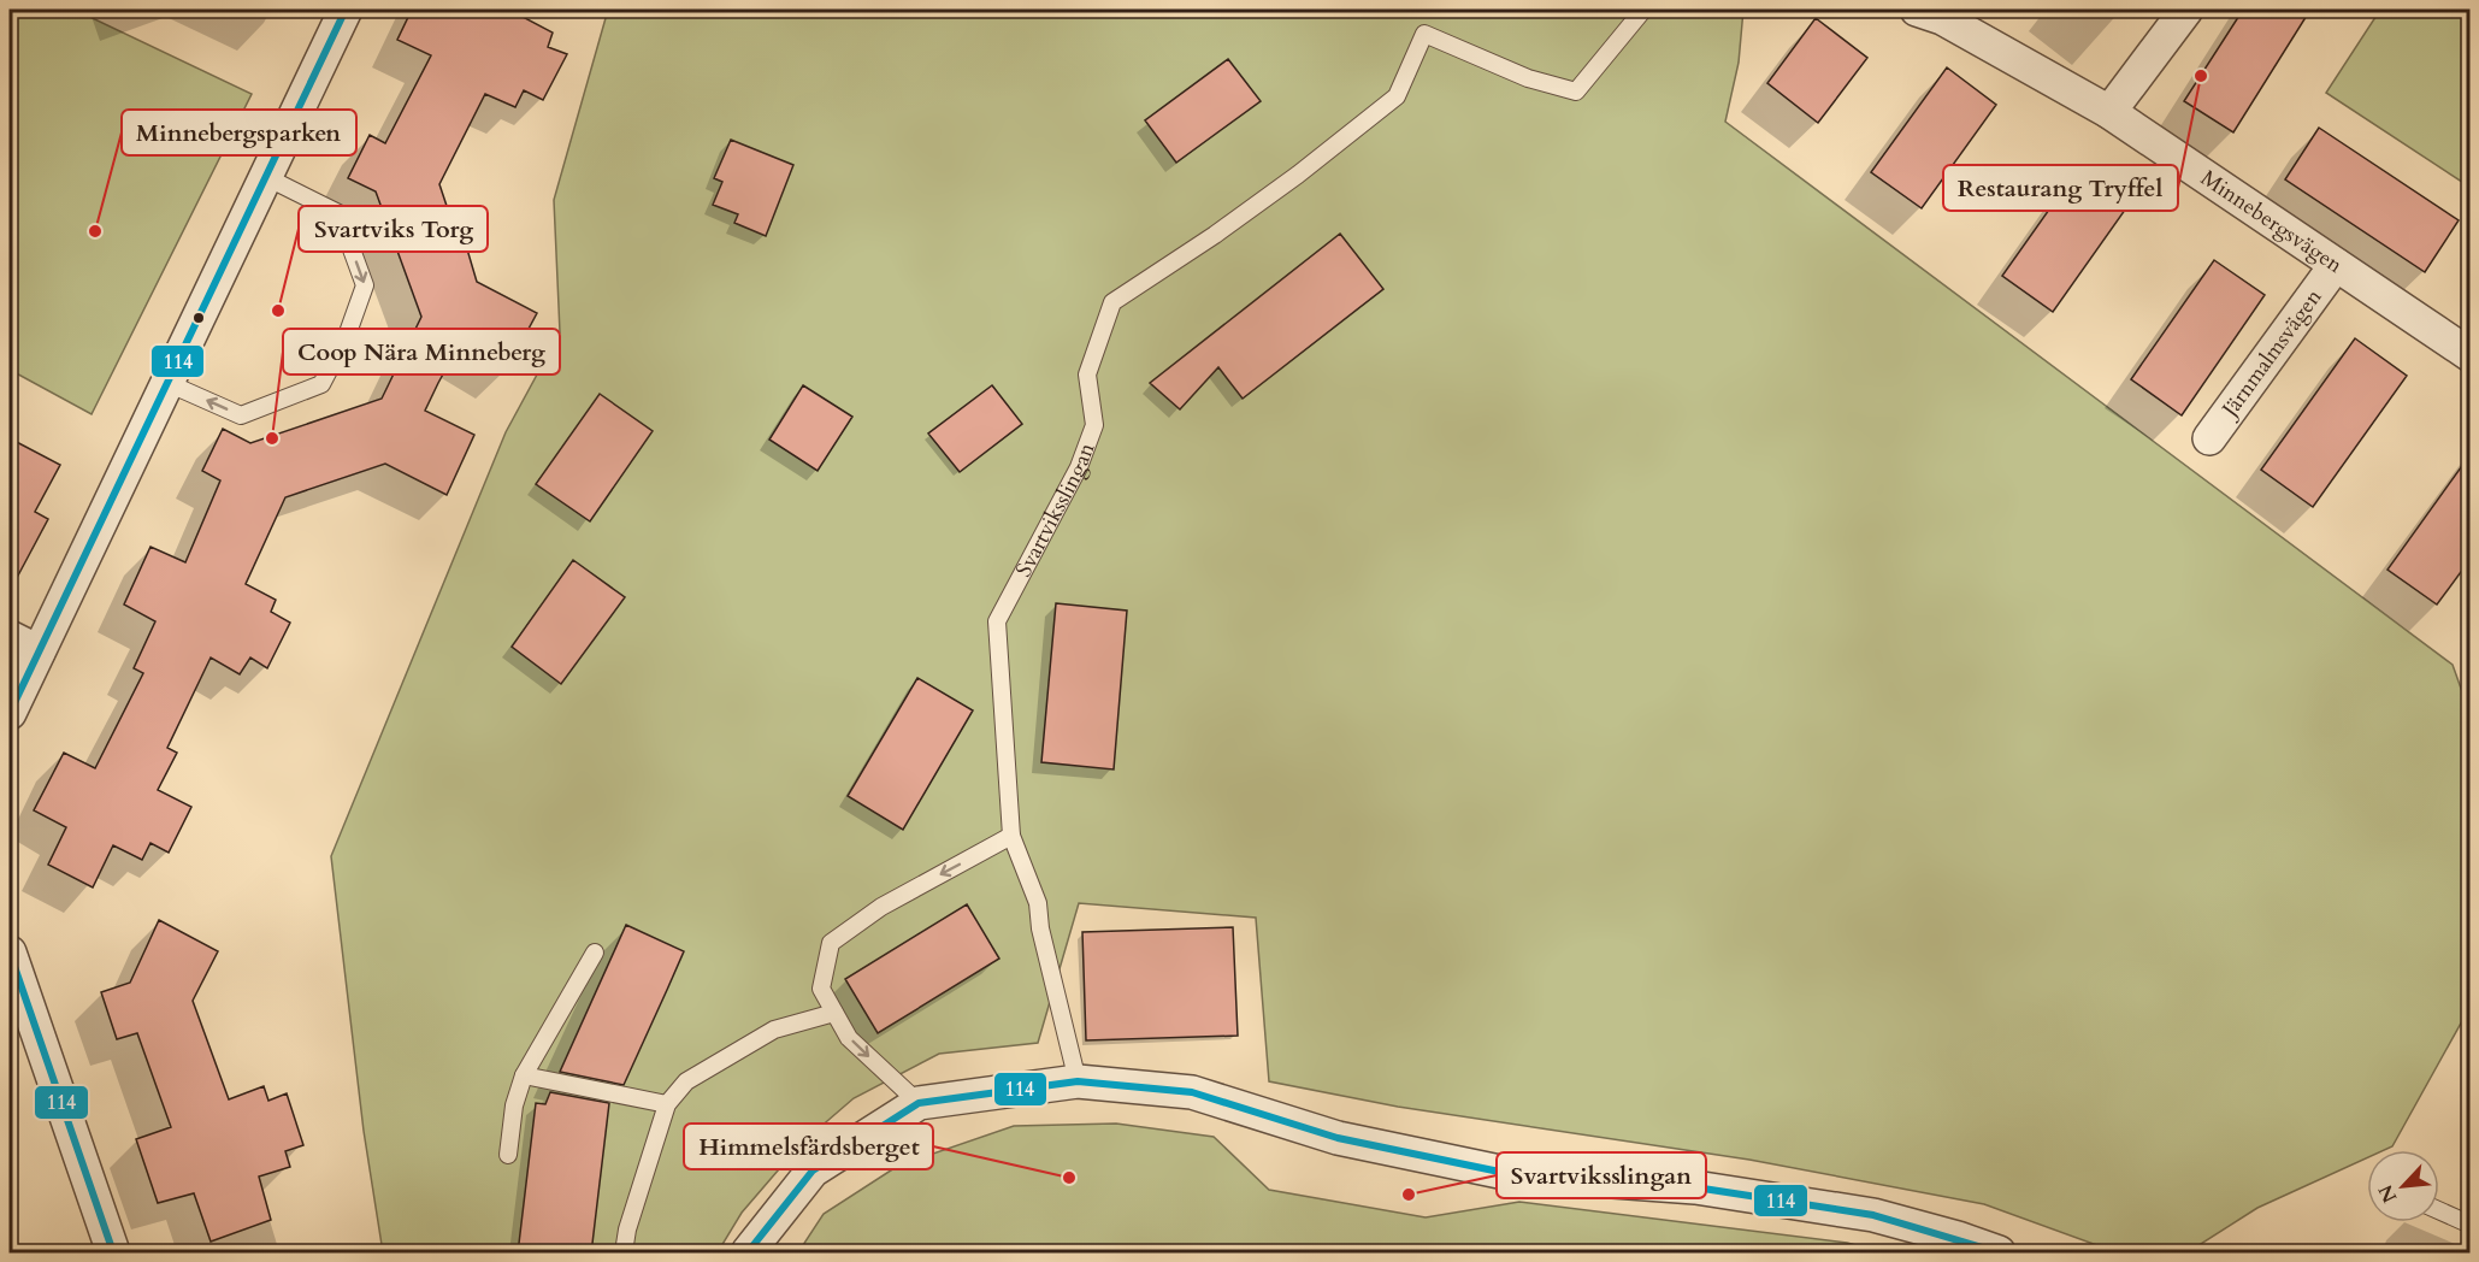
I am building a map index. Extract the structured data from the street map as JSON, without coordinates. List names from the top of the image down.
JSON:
{
  "streets": {
    "street": ["Minnebergsvägen", "Järnmalmsvägen"],
    "lane": ["Svartviksslingan"]
  },
  "crossings": [
    ["Minnebergsvägen", "Järnmalmsvägen"]
  ],
  "places": [
    "Restaurang Tryffel",
    "Minnebergsparken",
    "Svartviks Torg",
    "Coop Nära Minneberg",
    "Himmelsfärdsberget",
    "Svartviksslingan"
  ],
  "lines": ["transit line 114"],
  "north": "bottom left"
}
